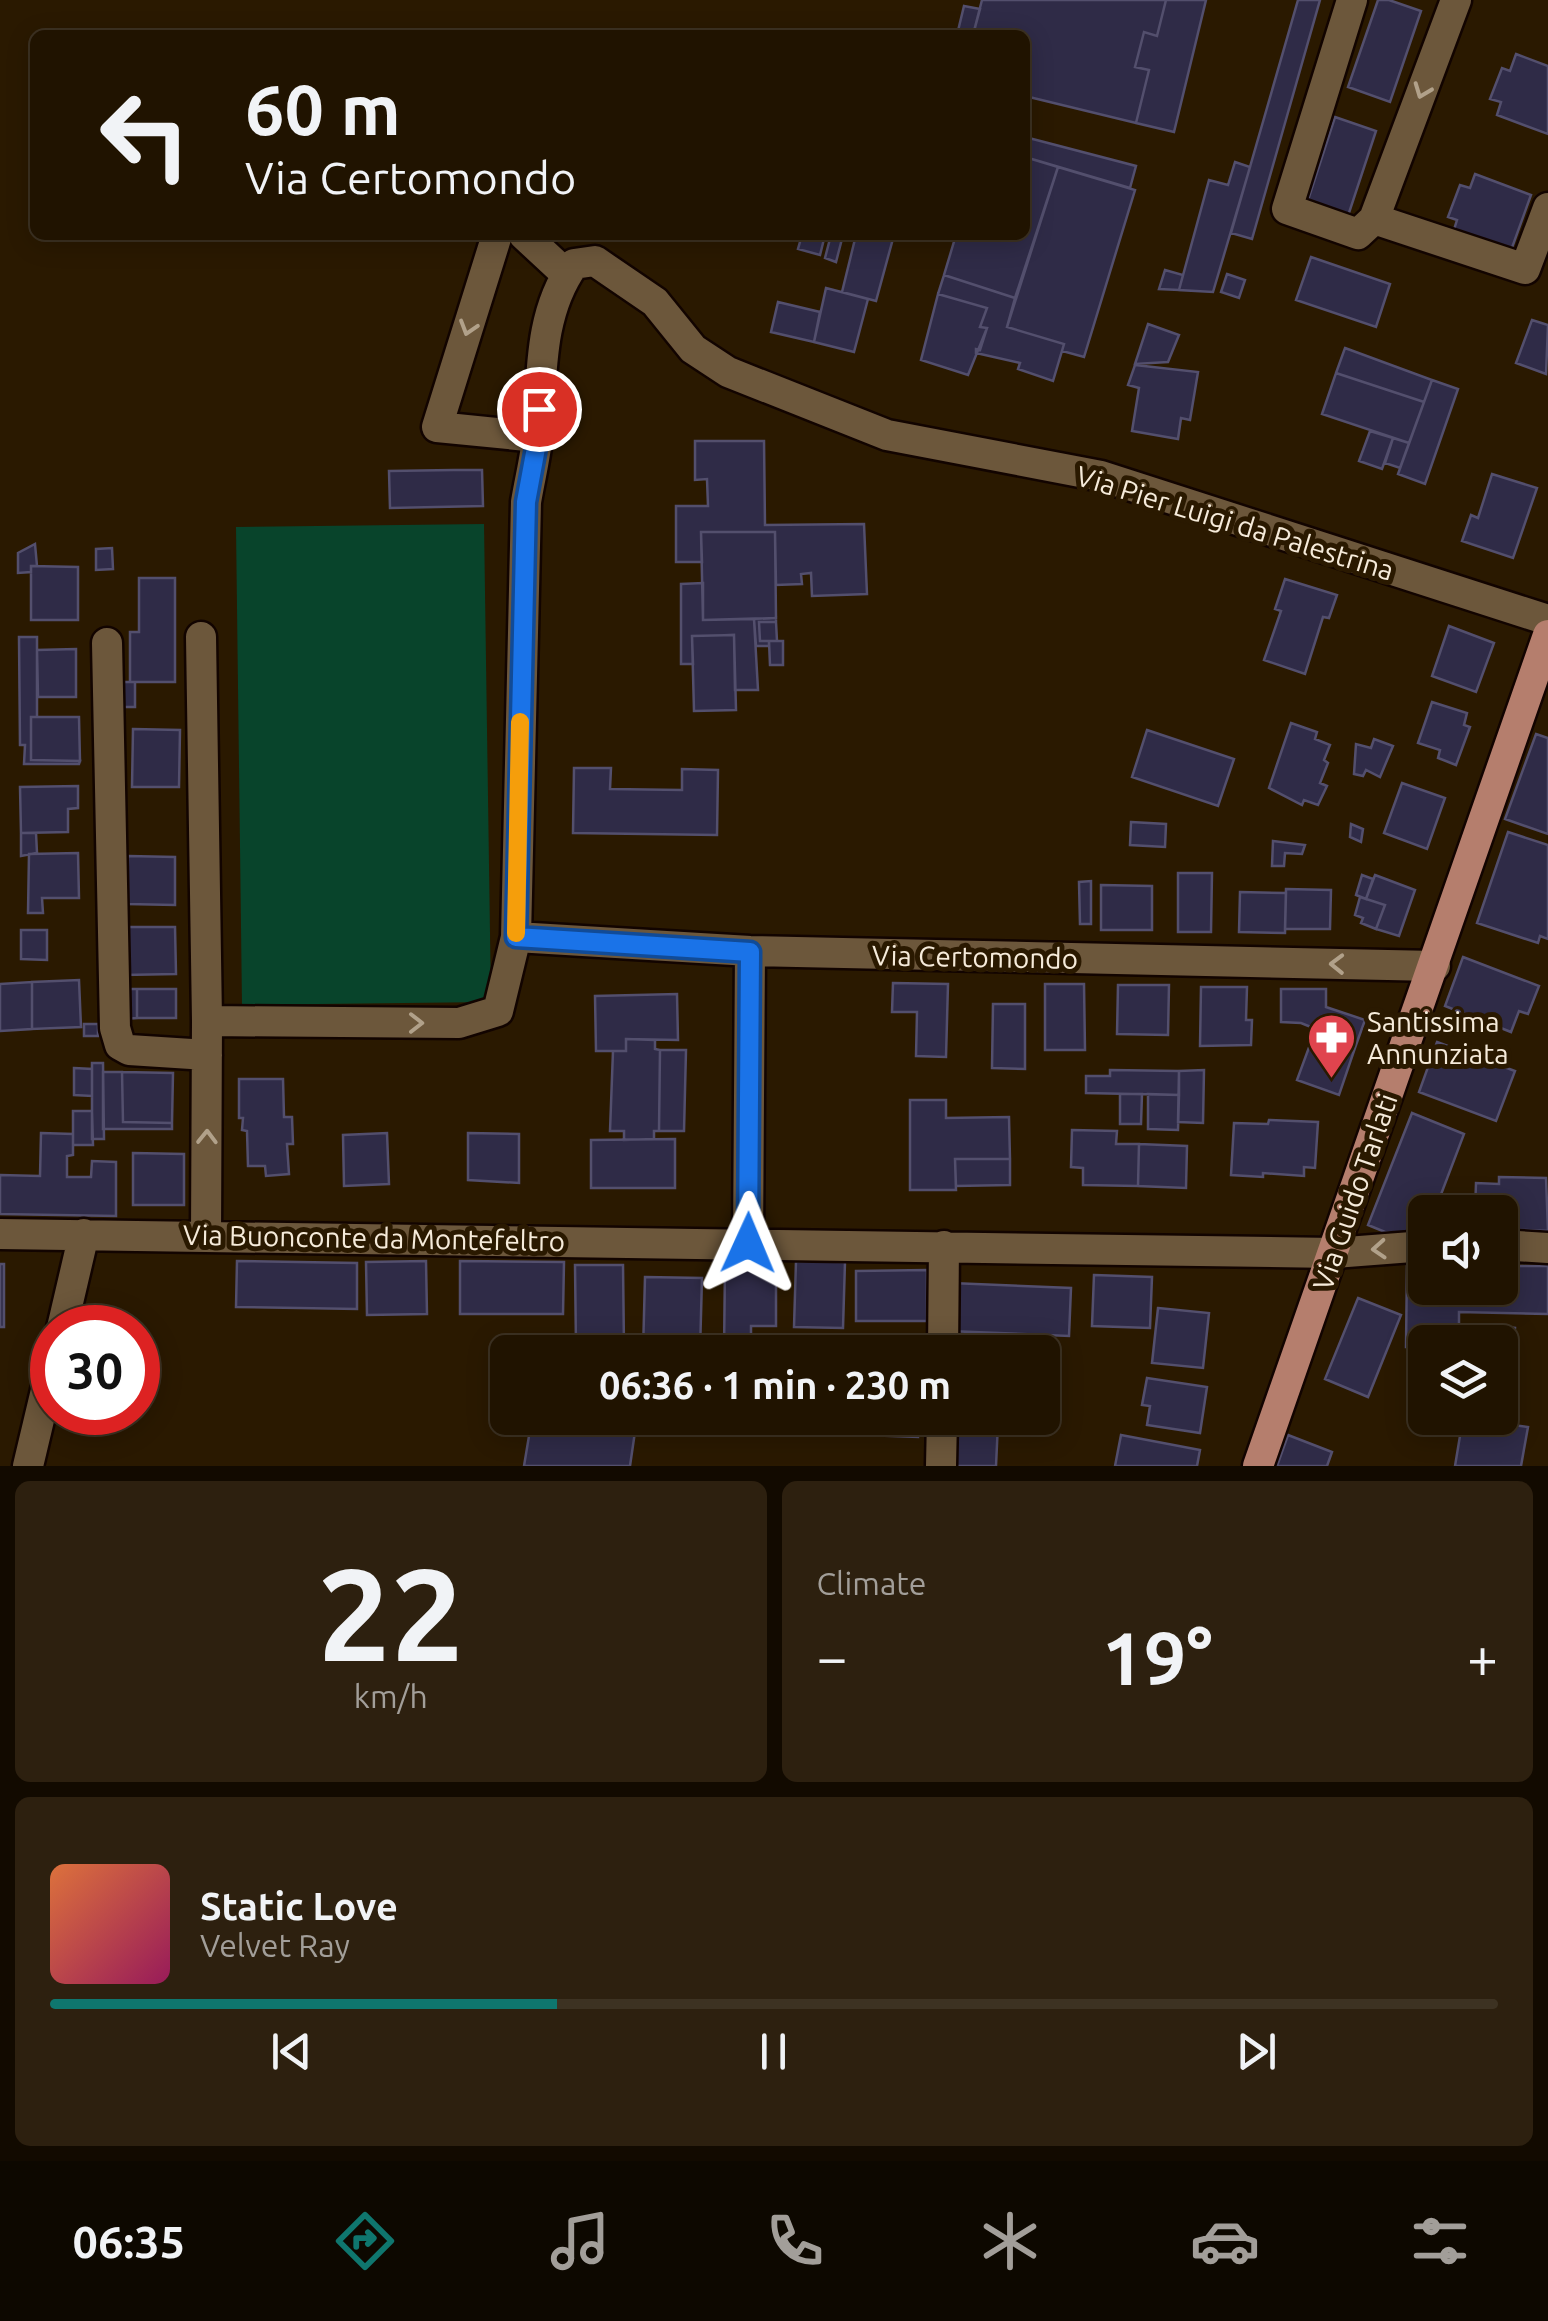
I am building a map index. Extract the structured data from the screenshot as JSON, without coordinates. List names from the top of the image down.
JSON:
{
  "streets": {
    "main road": ["Via Guido Tarlati"],
    "street": ["Via Pier Luigi da Palestrina", "Via Certomondo", "Via Buonconte da Montefeltro"]
  },
  "crossings": [
    ["Via Certomondo", "Via Guido Tarlati"],
    ["Via Guido Tarlati", "Via Buonconte da Montefeltro"]
  ],
  "one_way": ["Via Certomondo"],
  "places": {
    "pharmacy": ["Santissima Annunziata"]
  },
  "page": {
    "turn": ["60 m", "Via Certomondo"],
    "limit": "30",
    "trip": "06:36 · 1 min · 230 m",
    "tile": [
      ["22", "km/h"],
      "Climate"
    ],
    "heat": ["−", "19°", "+"],
    "song": ["Static Love", "Velvet Ray"],
    "tabs": "06:35"
  }
}
